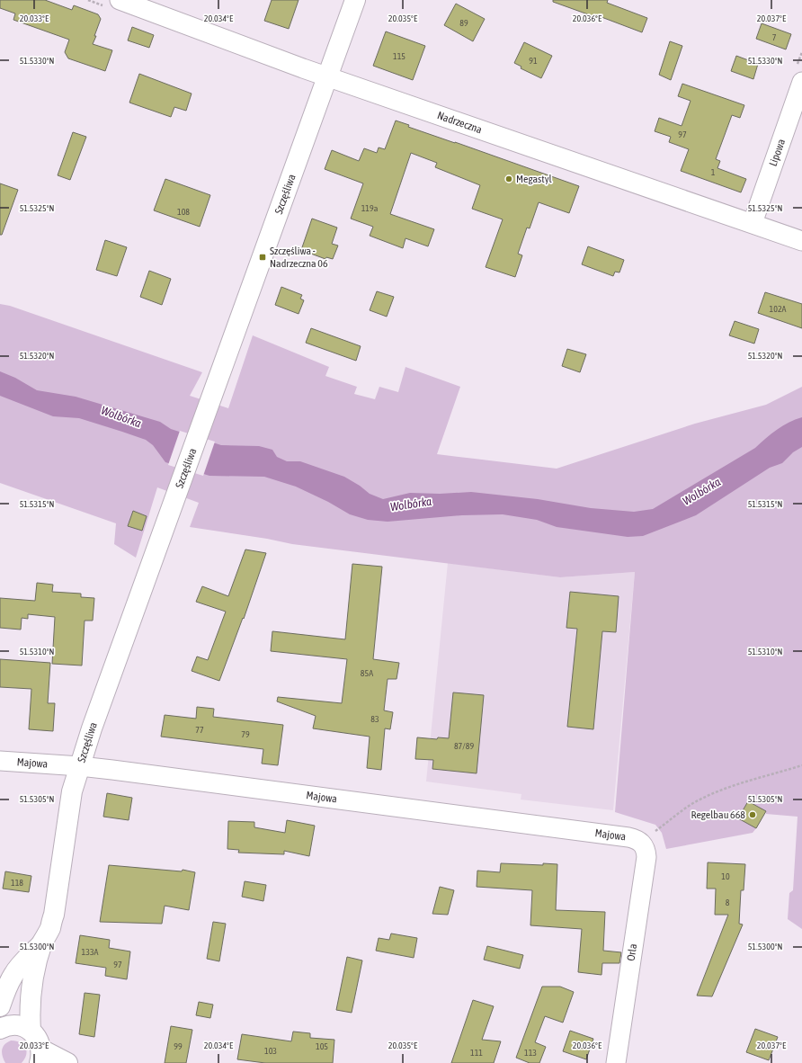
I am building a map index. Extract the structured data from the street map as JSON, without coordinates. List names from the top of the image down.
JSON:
{
  "streets": {
    "street": [
      "Nadrzeczna",
      "Lipowa",
      "Szczęśliwa",
      "Majowa",
      "Orla"
    ]
  },
  "crossings": [
    ["Nadrzeczna", "Lipowa"],
    ["Nadrzeczna", "Szczęśliwa"],
    ["Szczęśliwa", "Majowa"],
    ["Majowa", "Orla"]
  ],
  "water": ["Wolbórka"],
  "places": {
    "other": ["Megastyl", "Regelbau 668"],
    "transit": ["Szczęśliwa - Nadrzeczna 06"]
  },
  "house_numbers": [
    "89",
    "7",
    "115",
    "91",
    "97",
    "1",
    "119a",
    "108",
    "102A",
    "85A",
    "83",
    "77",
    "79",
    "87/89",
    "10",
    "118",
    "8",
    "133A",
    "97",
    "99",
    "105",
    "103",
    "111",
    "113"
  ],
  "coordinates": [
    "20.033°E",
    "20.034°E",
    "20.035°E",
    "20.036°E",
    "20.037°E",
    "51.5330°N",
    "51.5325°N",
    "51.5320°N",
    "51.5315°N",
    "51.5310°N",
    "51.5305°N",
    "51.5300°N"
  ]
}
